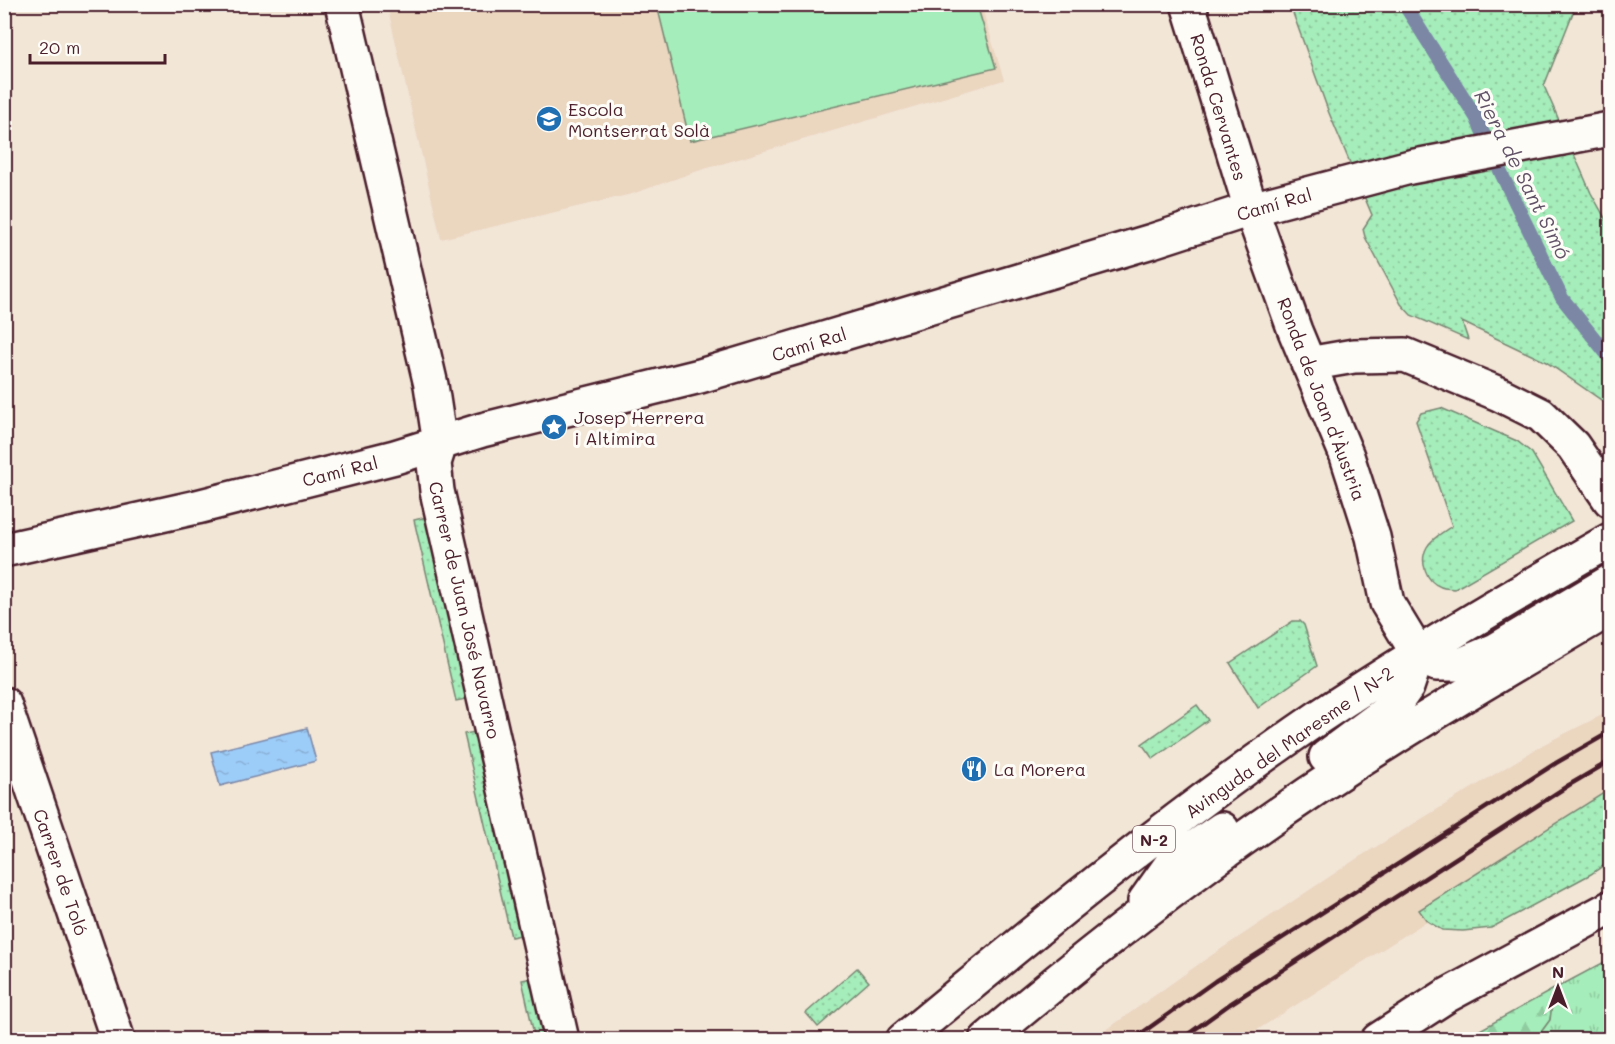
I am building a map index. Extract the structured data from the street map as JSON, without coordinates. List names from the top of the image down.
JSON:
{
  "streets": {
    "street": [
      "Ronda Cervantes",
      "Camí Ral",
      "Ronda de Joan d'Àustria",
      "Carrer de Juan José Navarro",
      "Avinguda del Maresme / N-2",
      "N-2",
      "Carrer de Toló"
    ]
  },
  "crossings": [
    ["Ronda Cervantes", "Camí Ral"],
    ["Ronda Cervantes", "Ronda de Joan d'Àustria"],
    ["Camí Ral", "Ronda de Joan d'Àustria"],
    ["Camí Ral", "Carrer de Juan José Navarro"],
    ["Ronda de Joan d'Àustria", "Avinguda del Maresme / N-2"]
  ],
  "water": ["Riera de Sant Simó"],
  "places": {
    "school or university": ["Escola Montserrat Solà"],
    "place": ["Josep Herrera i Altimira"],
    "restaurant": ["La Morera"]
  },
  "scale_bar": "20 m",
  "north": "top"
}
